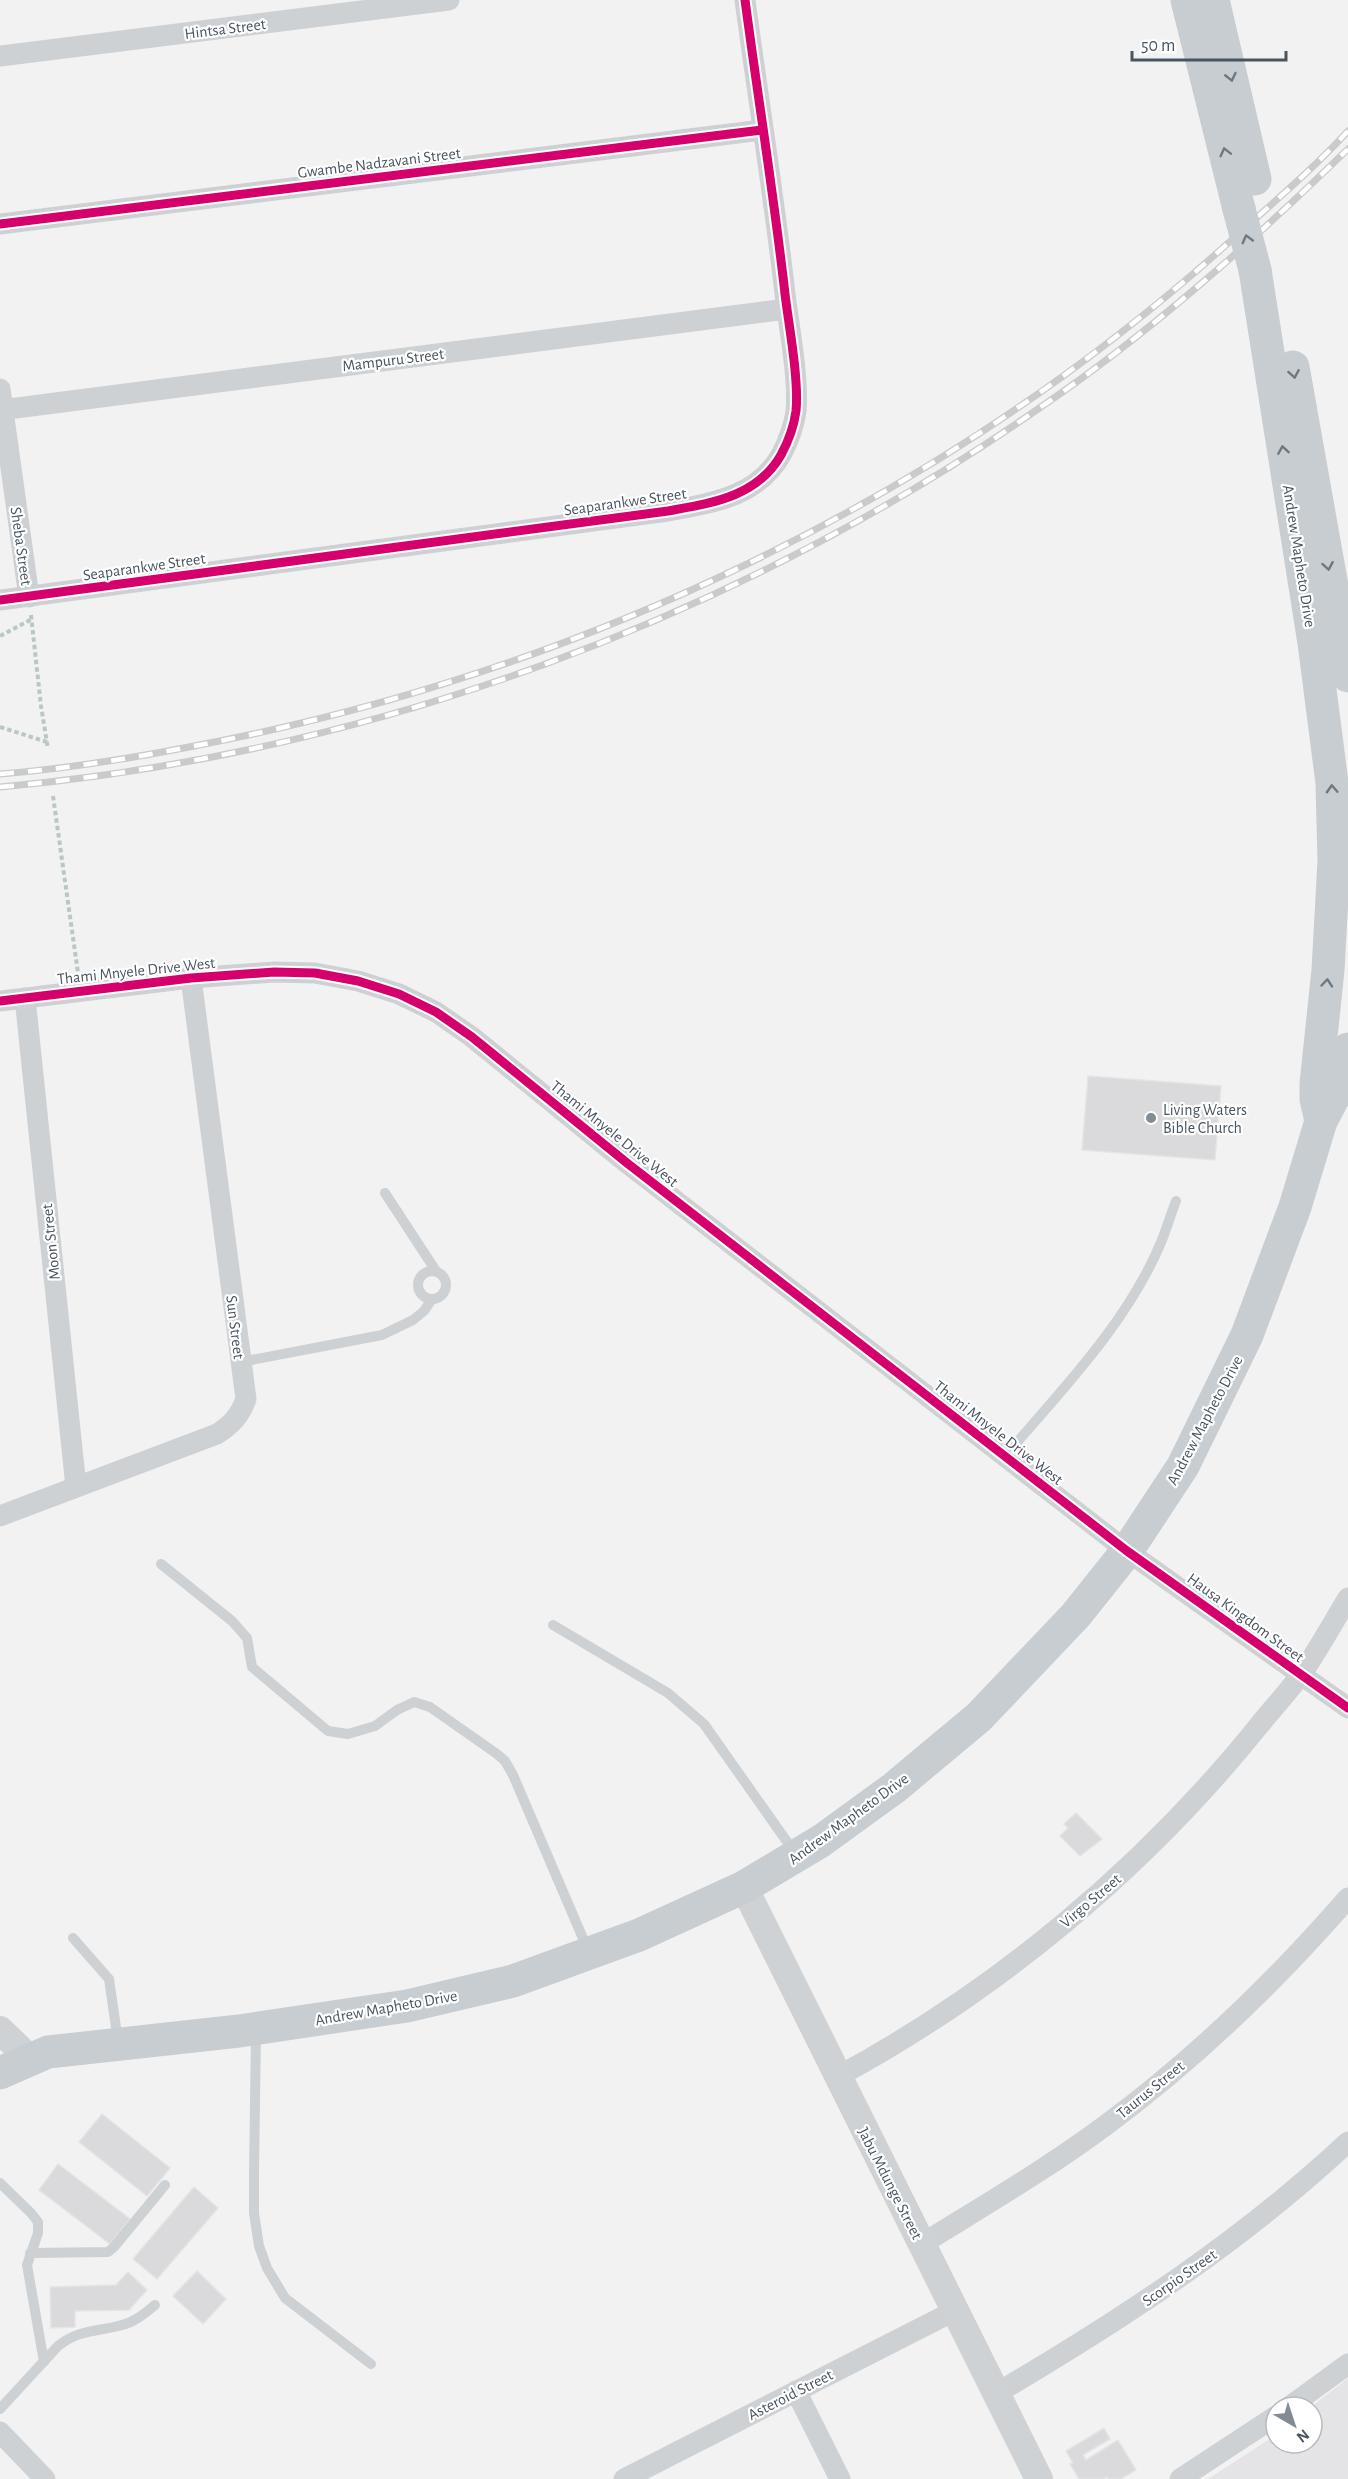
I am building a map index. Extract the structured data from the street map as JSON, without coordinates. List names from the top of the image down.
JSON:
{
  "streets": {
    "main road": ["Andrew Mapheto Drive"],
    "street": [
      "Hintsa Street",
      "Gwambe Nadzavani Street",
      "Mampuru Street",
      "Seaparankwe Street",
      "Sheba Street",
      "Thami Mnyele Drive West",
      "Moon Street",
      "Sun Street",
      "Hausa Kingdom Street",
      "Virgo Street",
      "Taurus Street",
      "Jabu Mdunge Street",
      "Scorpio Street",
      "Asteroid Street"
    ]
  },
  "crossings": [
    ["Gwambe Nadzavani Street", "Seaparankwe Street"],
    ["Mampuru Street", "Seaparankwe Street"],
    ["Mampuru Street", "Sheba Street"],
    ["Seaparankwe Street", "Sheba Street"],
    ["Andrew Mapheto Drive", "Thami Mnyele Drive West"],
    ["Andrew Mapheto Drive", "Hausa Kingdom Street"],
    ["Andrew Mapheto Drive", "Jabu Mdunge Street"],
    ["Thami Mnyele Drive West", "Moon Street"],
    ["Thami Mnyele Drive West", "Sun Street"],
    ["Thami Mnyele Drive West", "Hausa Kingdom Street"],
    ["Moon Street", "Sun Street"],
    ["Hausa Kingdom Street", "Virgo Street"],
    ["Virgo Street", "Jabu Mdunge Street"],
    ["Taurus Street", "Jabu Mdunge Street"],
    ["Jabu Mdunge Street", "Scorpio Street"],
    ["Jabu Mdunge Street", "Asteroid Street"]
  ],
  "places": ["Living Waters Bible Church"],
  "scale_bar": "50 m",
  "north": "bottom right"
}
